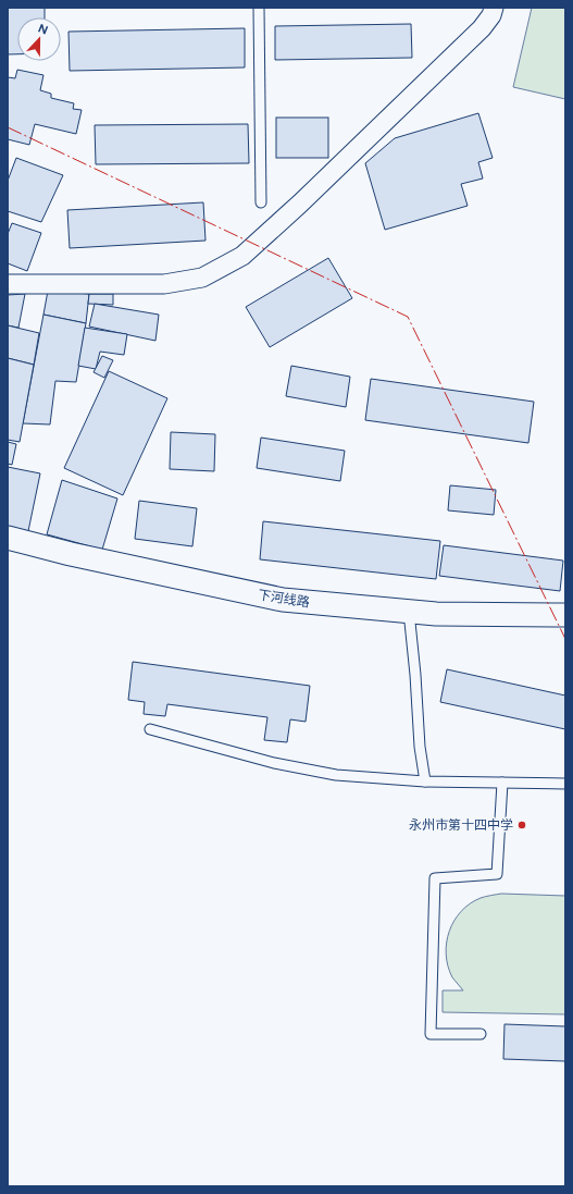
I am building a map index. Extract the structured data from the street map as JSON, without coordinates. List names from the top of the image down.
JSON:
{
  "streets": {
    "street": ["下河线路"]
  },
  "places": ["永州市第十四中学"],
  "north": "top"
}
